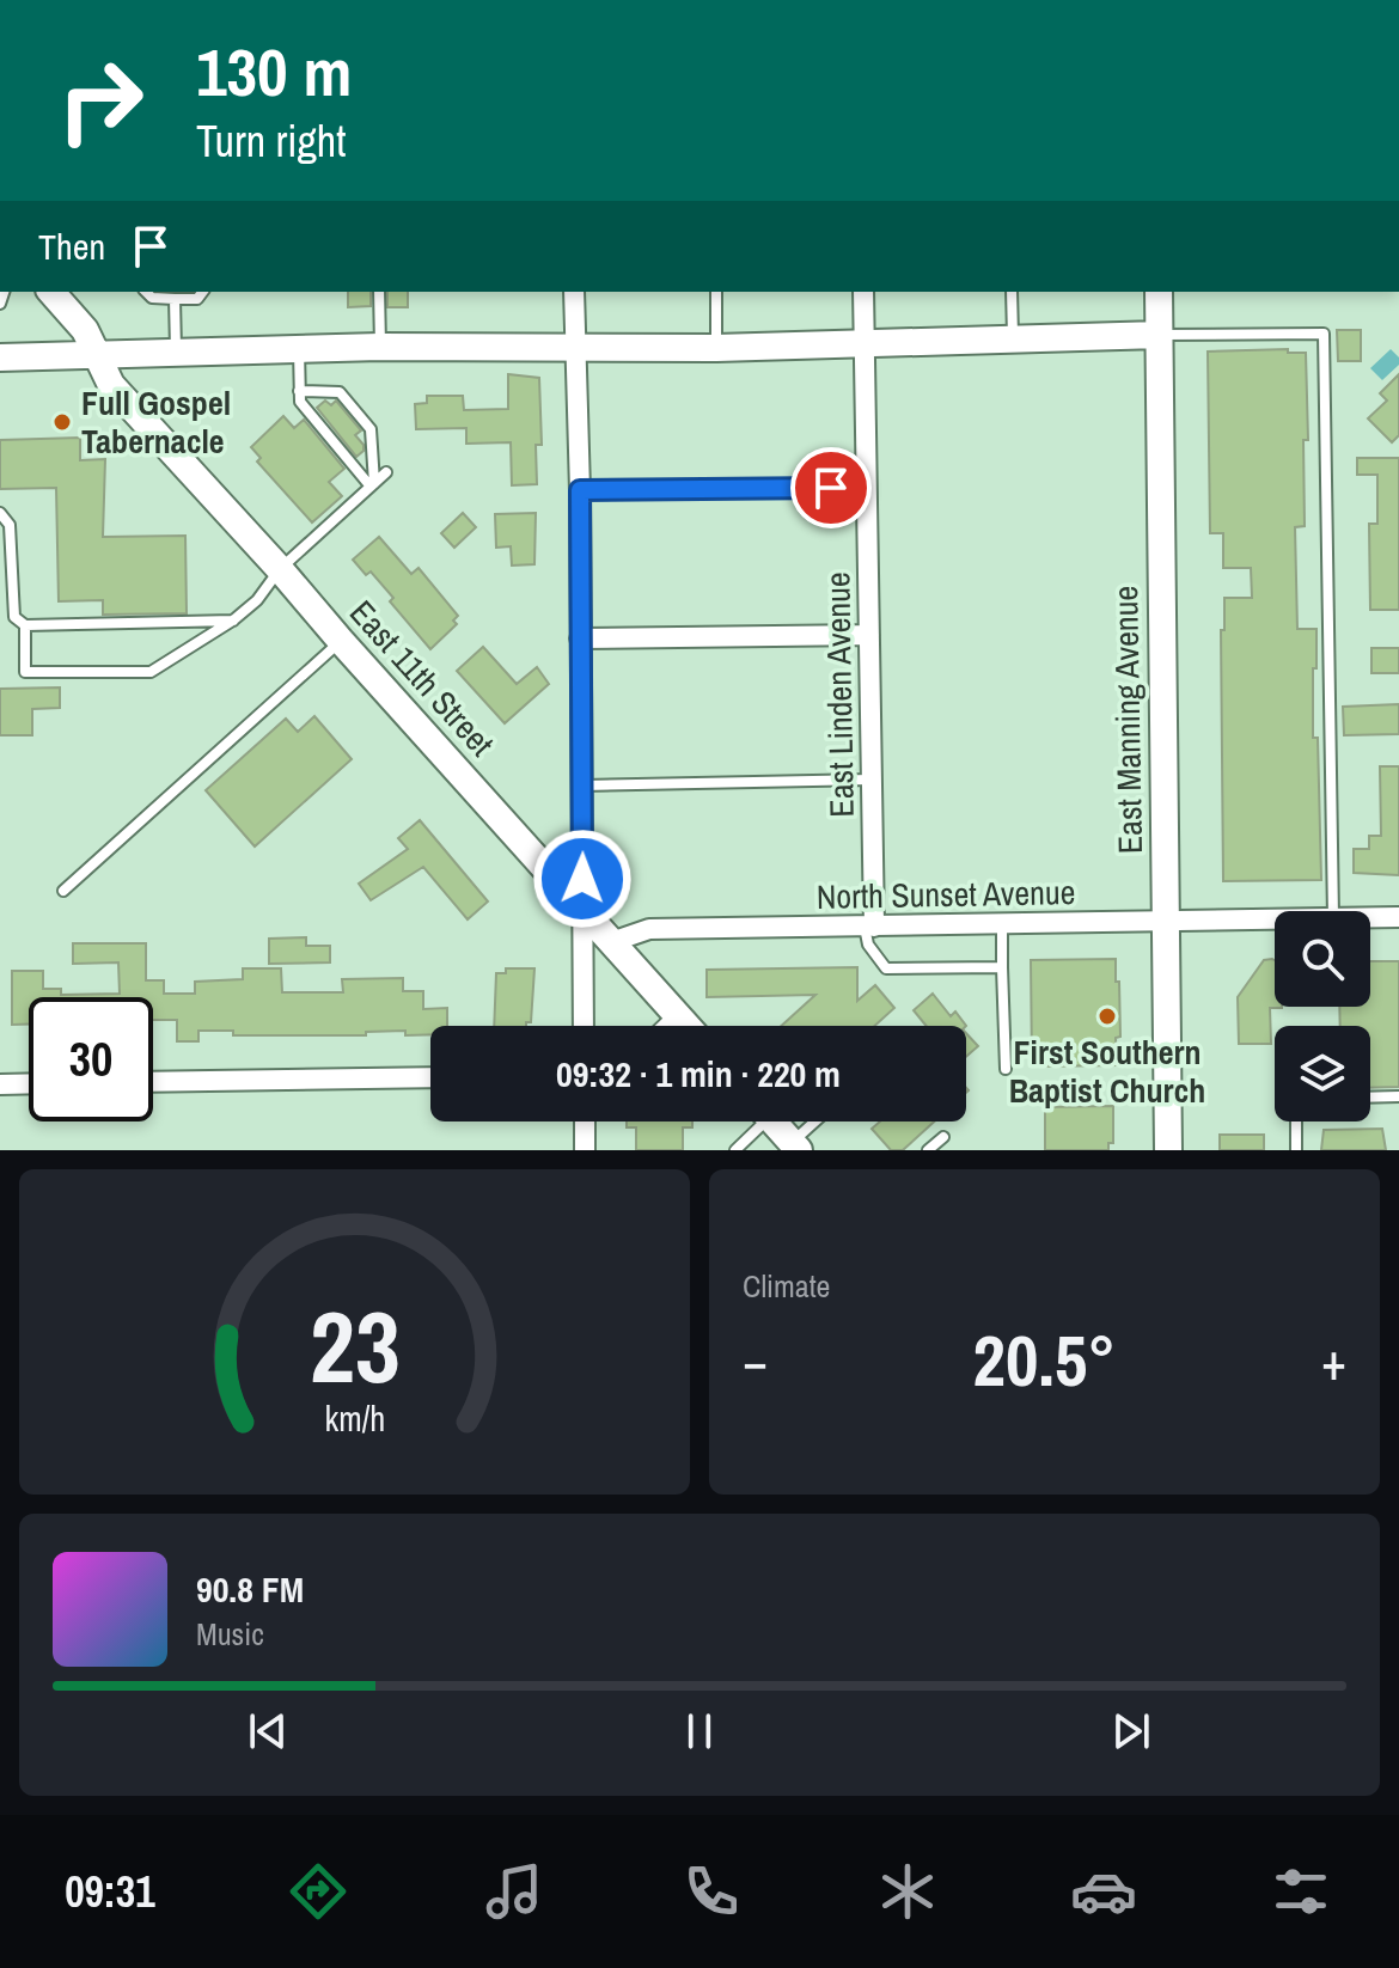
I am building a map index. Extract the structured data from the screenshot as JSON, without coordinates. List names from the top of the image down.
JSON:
{
  "streets": {
    "main road": ["East 11th Street", "East Manning Avenue"],
    "street": ["East Linden Avenue", "North Sunset Avenue"]
  },
  "crossings": [
    ["East 11th Street", "North Sunset Avenue"],
    ["East Linden Avenue", "North Sunset Avenue"],
    ["East Manning Avenue", "North Sunset Avenue"]
  ],
  "places": ["Full Gospel Tabernacle", "First Southern Baptist Church"],
  "page": {
    "turn": ["130 m", "Turn right"],
    "then": "Then",
    "limit": "30",
    "trip": "09:32 · 1 min · 220 m",
    "tile": "Climate",
    "heat": ["−", "20.5°", "+"],
    "song": ["90.8 FM", "Music"],
    "tabs": "09:31",
    "gauge": ["23", "km/h"]
  }
}
